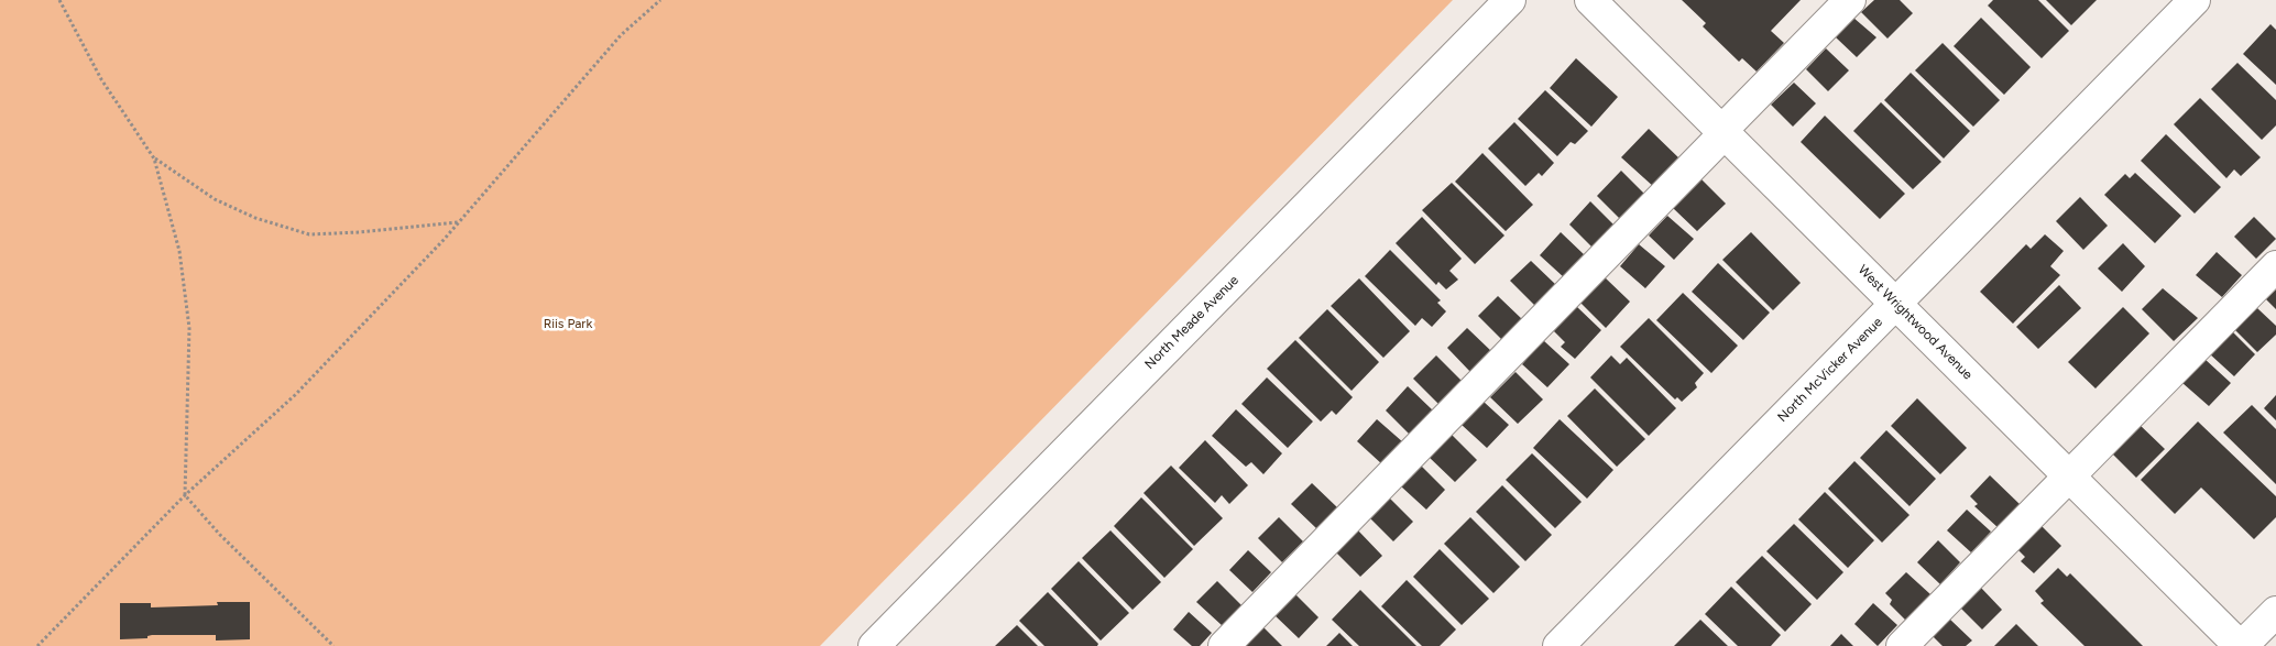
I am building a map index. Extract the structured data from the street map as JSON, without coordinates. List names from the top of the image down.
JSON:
{
  "streets": {
    "street": ["North Meade Avenue", "West Wrightwood Avenue", "North McVicker Avenue"]
  },
  "crossings": [
    ["West Wrightwood Avenue", "North McVicker Avenue"]
  ],
  "parks": ["Riis Park"]
}
